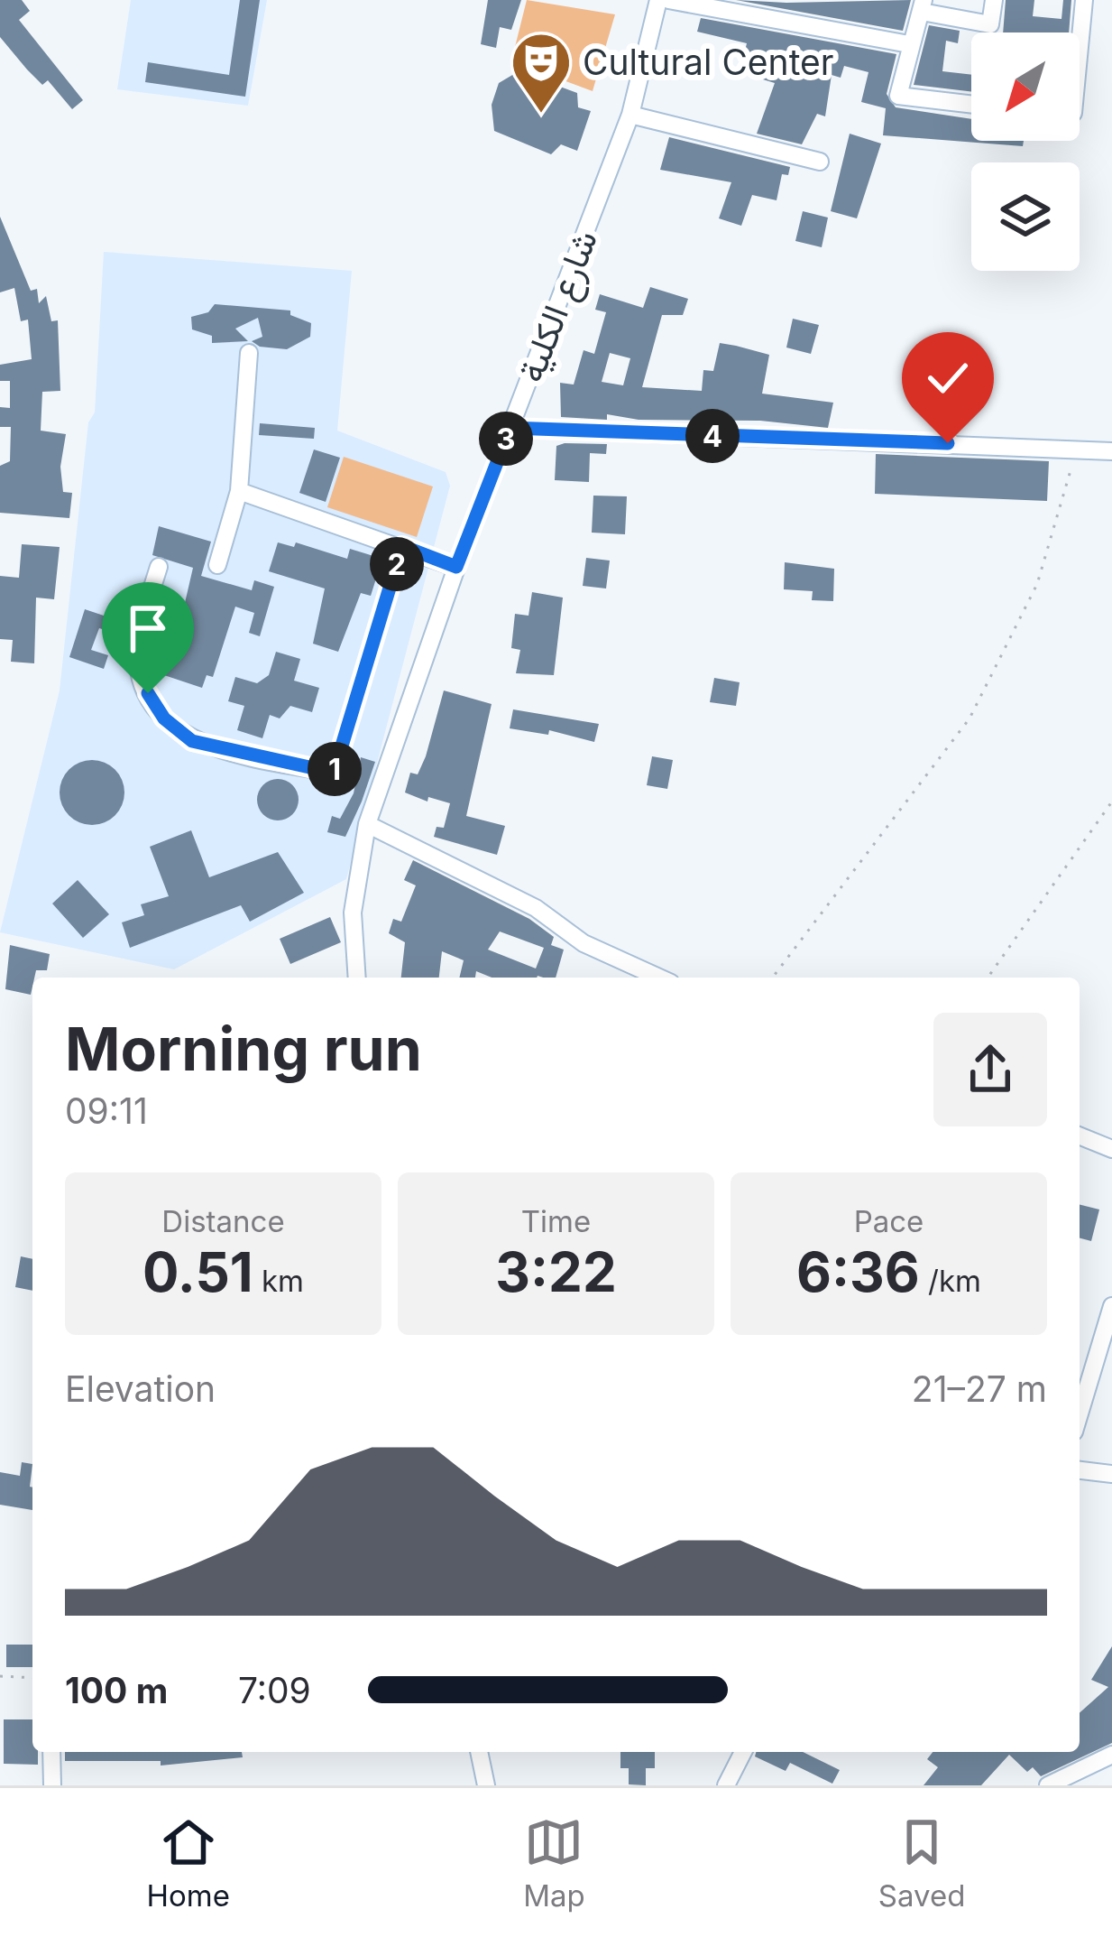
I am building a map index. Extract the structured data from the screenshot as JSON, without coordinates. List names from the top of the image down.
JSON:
{
  "streets": {
    "street": ["شارع الكلية"]
  },
  "places": {
    "theatre": ["Cultural Center"]
  },
  "north": "bottom left",
  "page": {
    "pins": [
      "4",
      "3",
      "2",
      "1"
    ],
    "heading": ["Morning run", "09:11"],
    "stats": [
      ["Distance", "0.51 km"],
      ["Time", "3:22"],
      ["Pace", "6:36 /km"]
    ],
    "chart": ["Elevation", "21–27 m"],
    "list": [
      {
        "name": "100 m",
        "note": "7:09"
      }
    ],
    "tabs": ["Home", "Map", "Saved"]
  }
}
